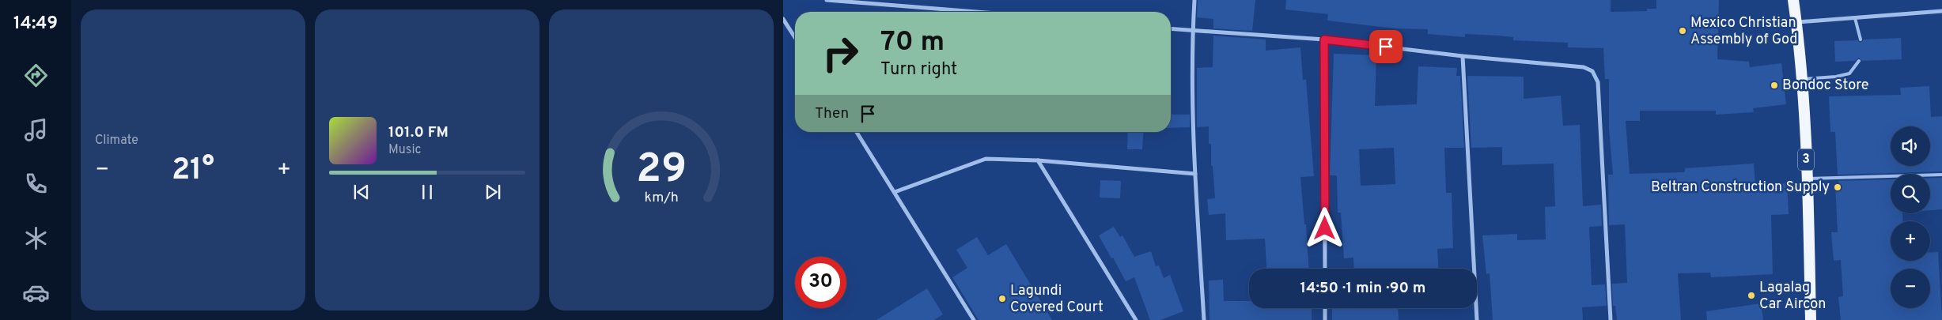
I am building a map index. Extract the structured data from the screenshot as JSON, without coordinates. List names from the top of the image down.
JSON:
{
  "streets": {
    "highway": ["3"]
  },
  "places": [
    "Mexico Christian Assembly of God",
    "Bondoc Store",
    "Beltran Construction Supply",
    "Lagalag Car Aircon",
    "Lagundi Covered Court"
  ],
  "page": {
    "tabs": "14:49",
    "tile": "Climate",
    "turn": ["70 m", "Turn right"],
    "then": "Then",
    "song": ["101.0 FM", "Music"],
    "map_buttons": ["+", "−"],
    "heat": ["−", "21°", "+"],
    "limit": "30",
    "trip": "14:50 · 1 min · 90 m",
    "gauge": ["29", "km/h"]
  }
}
